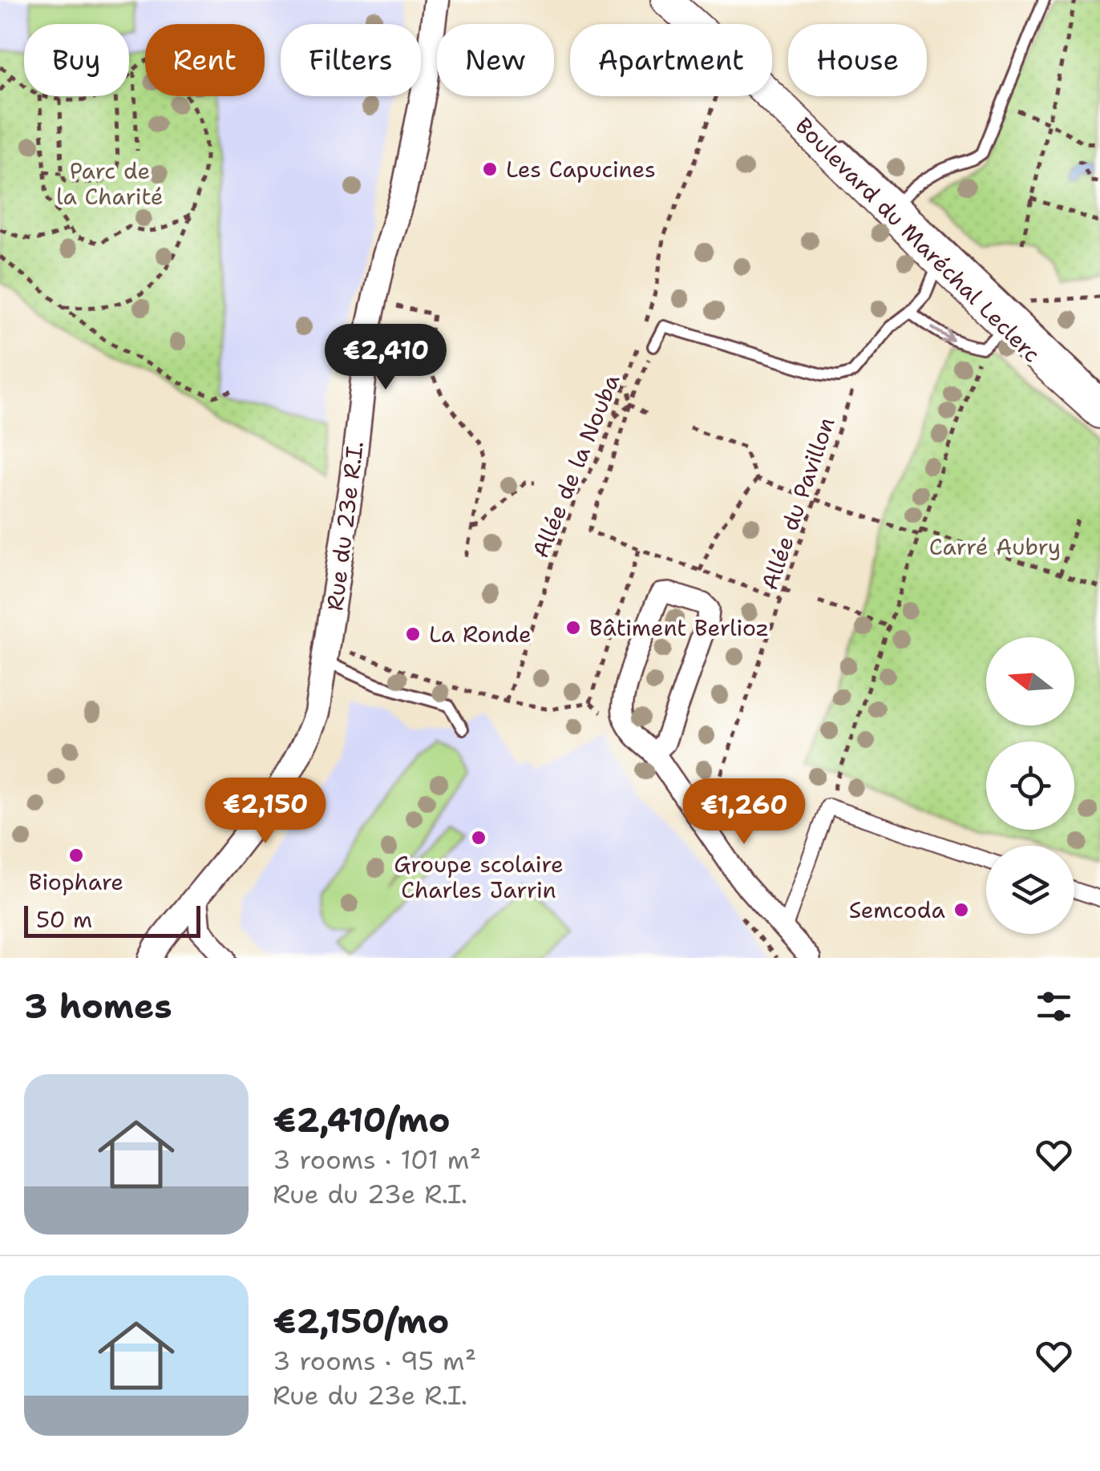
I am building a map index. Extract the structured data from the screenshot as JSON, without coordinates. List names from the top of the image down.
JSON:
{
  "streets": {
    "main road": ["Boulevard du Maréchal Leclerc"],
    "street": ["Rue du 23e R.I."],
    "path": ["Allée de la Nouba", "Allée du Pavillon"]
  },
  "parks": ["Parc de la Charité", "Carré Aubry"],
  "places": [
    "Les Capucines",
    "Bâtiment Berlioz",
    "La Ronde",
    "Groupe scolaire Charles Jarrin",
    "Biophare",
    "Semcoda"
  ],
  "scale_bar": "50 m",
  "north": "left",
  "page": {
    "chip": [
      "Buy",
      "Rent",
      "Filters",
      "New",
      "Apartment",
      "House"
    ],
    "price": ["€2,410", "€2,150", "€1,260"],
    "scale": "50 m",
    "heading": "3 homes",
    "list": [
      {
        "name": "€2,410/mo",
        "note": "3 rooms · 101 m² · Rue du 23e R.I."
      },
      {
        "name": "€2,150/mo",
        "note": "3 rooms · 95 m² · Rue du 23e R.I."
      }
    ]
  }
}
